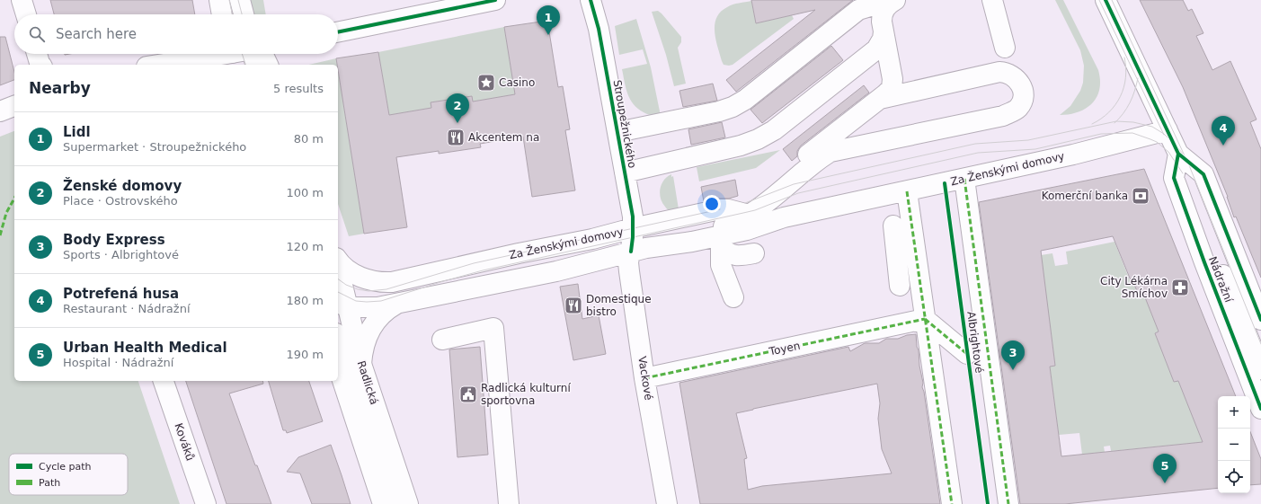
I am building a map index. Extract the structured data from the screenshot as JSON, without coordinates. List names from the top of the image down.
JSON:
{
  "streets": {
    "street": [
      "Stroupežnického",
      "Za Ženskými domovy",
      "Nádražní",
      "Albrightové",
      "Toyen",
      "Vackové",
      "Radlická",
      "Kováků"
    ]
  },
  "crossings": [
    ["Stroupežnického", "Za Ženskými domovy"],
    ["Stroupežnického", "Vackové"],
    ["Za Ženskými domovy", "Nádražní"],
    ["Za Ženskými domovy", "Albrightové"],
    ["Za Ženskými domovy", "Vackové"],
    ["Za Ženskými domovy", "Radlická"],
    ["Toyen", "Vackové"]
  ],
  "places": {
    "place": ["Casino"],
    "restaurant": ["Akcentem na", "Domestique bistro"],
    "bank": ["Komerční banka"],
    "pharmacy": ["City Lékárna Smíchov"],
    "public building": ["Radlická kulturní sportovna"]
  },
  "legend": ["Cycle path", "Path"],
  "page": {
    "pins": [
      "1",
      "2",
      "4",
      "3",
      "5"
    ],
    "search": "Search here",
    "heading": ["Nearby", "5 results"],
    "list": [
      {
        "mark": "1",
        "name": "Lidl",
        "note": "Supermarket · Stroupežnického",
        "value": "80 m"
      },
      {
        "mark": "2",
        "name": "Ženské domovy",
        "note": "Place · Ostrovského",
        "value": "100 m"
      },
      {
        "mark": "3",
        "name": "Body Express",
        "note": "Sports · Albrightové",
        "value": "120 m"
      },
      {
        "mark": "4",
        "name": "Potrefená husa",
        "note": "Restaurant · Nádražní",
        "value": "180 m"
      },
      {
        "mark": "5",
        "name": "Urban Health Medical",
        "note": "Hospital · Nádražní",
        "value": "190 m"
      }
    ],
    "map_buttons": ["+", "−"]
  }
}
